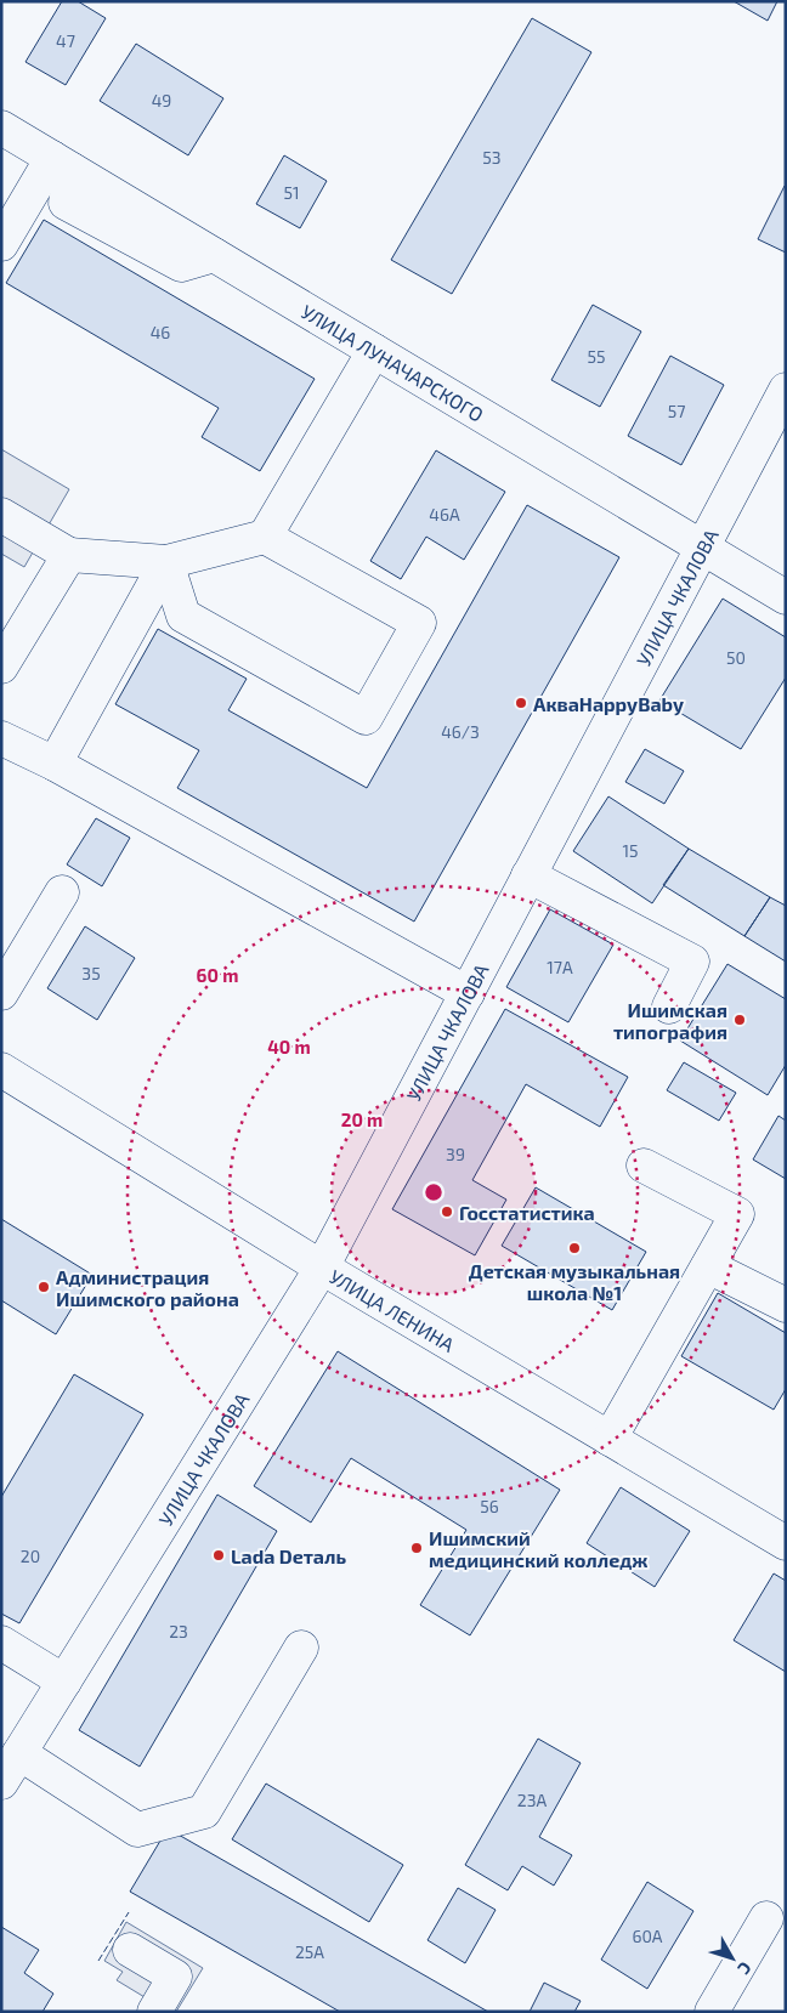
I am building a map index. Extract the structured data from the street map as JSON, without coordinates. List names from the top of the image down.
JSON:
{
  "streets": {
    "street": ["УЛИЦА ЛУНАЧАРСКОГО", "УЛИЦА ЧКАЛОВА", "УЛИЦА ЛЕНИНА"]
  },
  "crossings": [
    ["УЛИЦА ЛУНАЧАРСКОГО", "УЛИЦА ЧКАЛОВА"],
    ["УЛИЦА ЧКАЛОВА", "УЛИЦА ЛЕНИНА"]
  ],
  "places": [
    "АкваHappyBaby",
    "Ишимская типография",
    "Госстатистика",
    "Детская музыкальная школа №1",
    "Администрация Ишимского района",
    "Ишимский медицинский колледж",
    "Lada Dеталь"
  ],
  "house_numbers": [
    "47",
    "49",
    "53",
    "51",
    "46",
    "55",
    "57",
    "46А",
    "50",
    "46/3",
    "15",
    "17А",
    "35",
    "39",
    "56",
    "20",
    "23",
    "23А",
    "60А",
    "25А"
  ],
  "north": "bottom right",
  "rings": ["60 m", "40 m", "20 m"]
}
